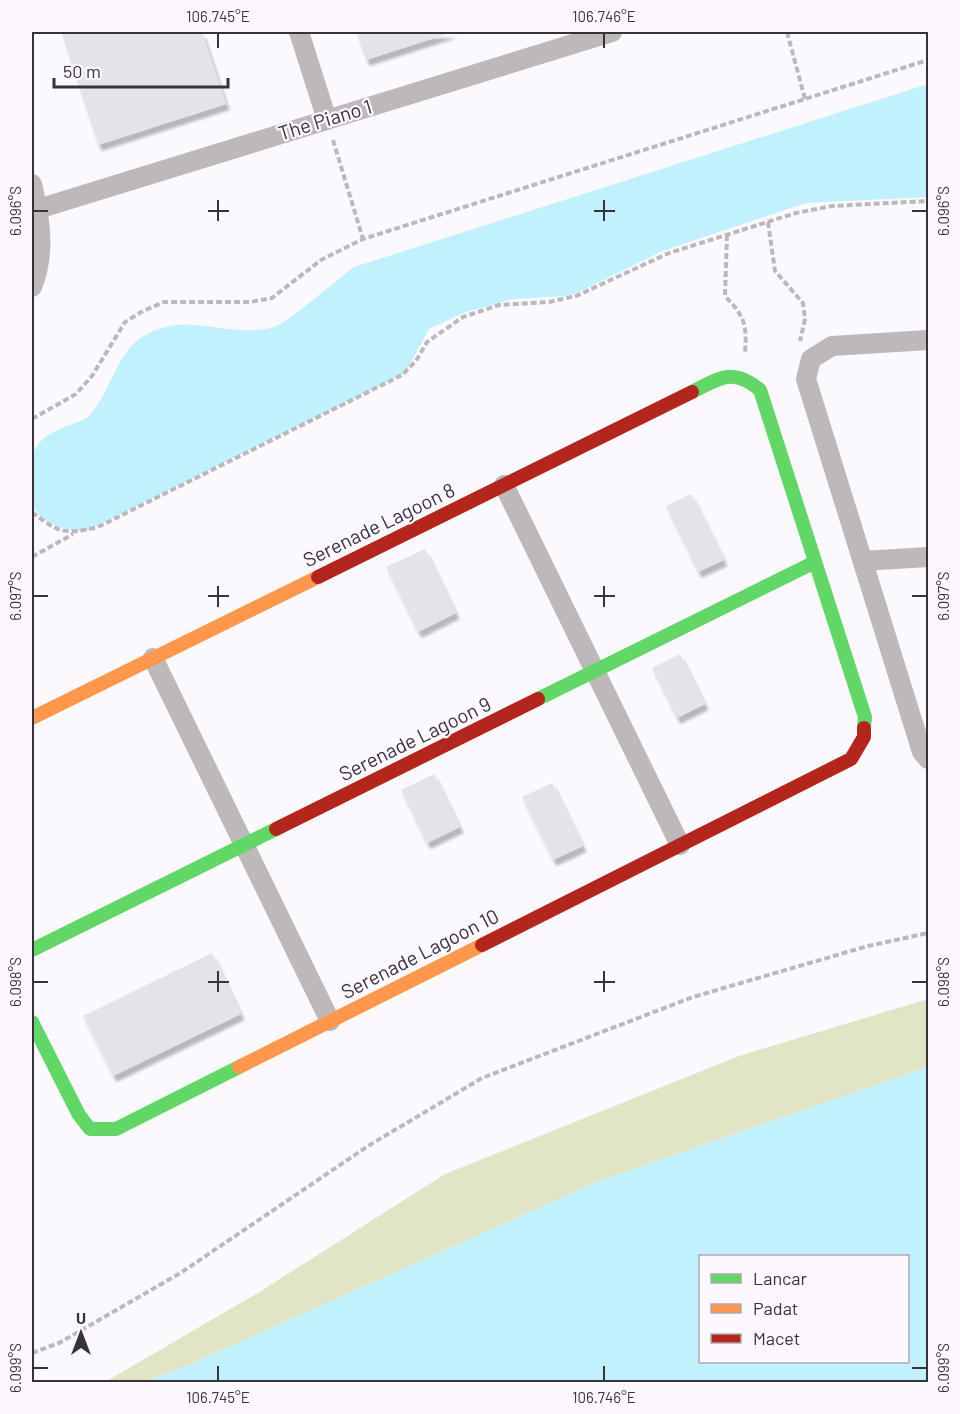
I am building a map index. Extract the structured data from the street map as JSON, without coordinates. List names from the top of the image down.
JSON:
{
  "streets": {
    "street": [
      "The Piano 1",
      "Serenade Lagoon 8",
      "Serenade Lagoon 9",
      "Serenade Lagoon 10"
    ]
  },
  "crossings": [
    ["Serenade Lagoon 9", "Serenade Lagoon 10"]
  ],
  "legend": ["Lancar", "Padat", "Macet"],
  "scale_bar": "50 m",
  "north": "top",
  "coordinates": [
    "106.745°E",
    "106.746°E",
    "6.096°S",
    "6.097°S",
    "6.098°S",
    "6.099°S"
  ]
}
